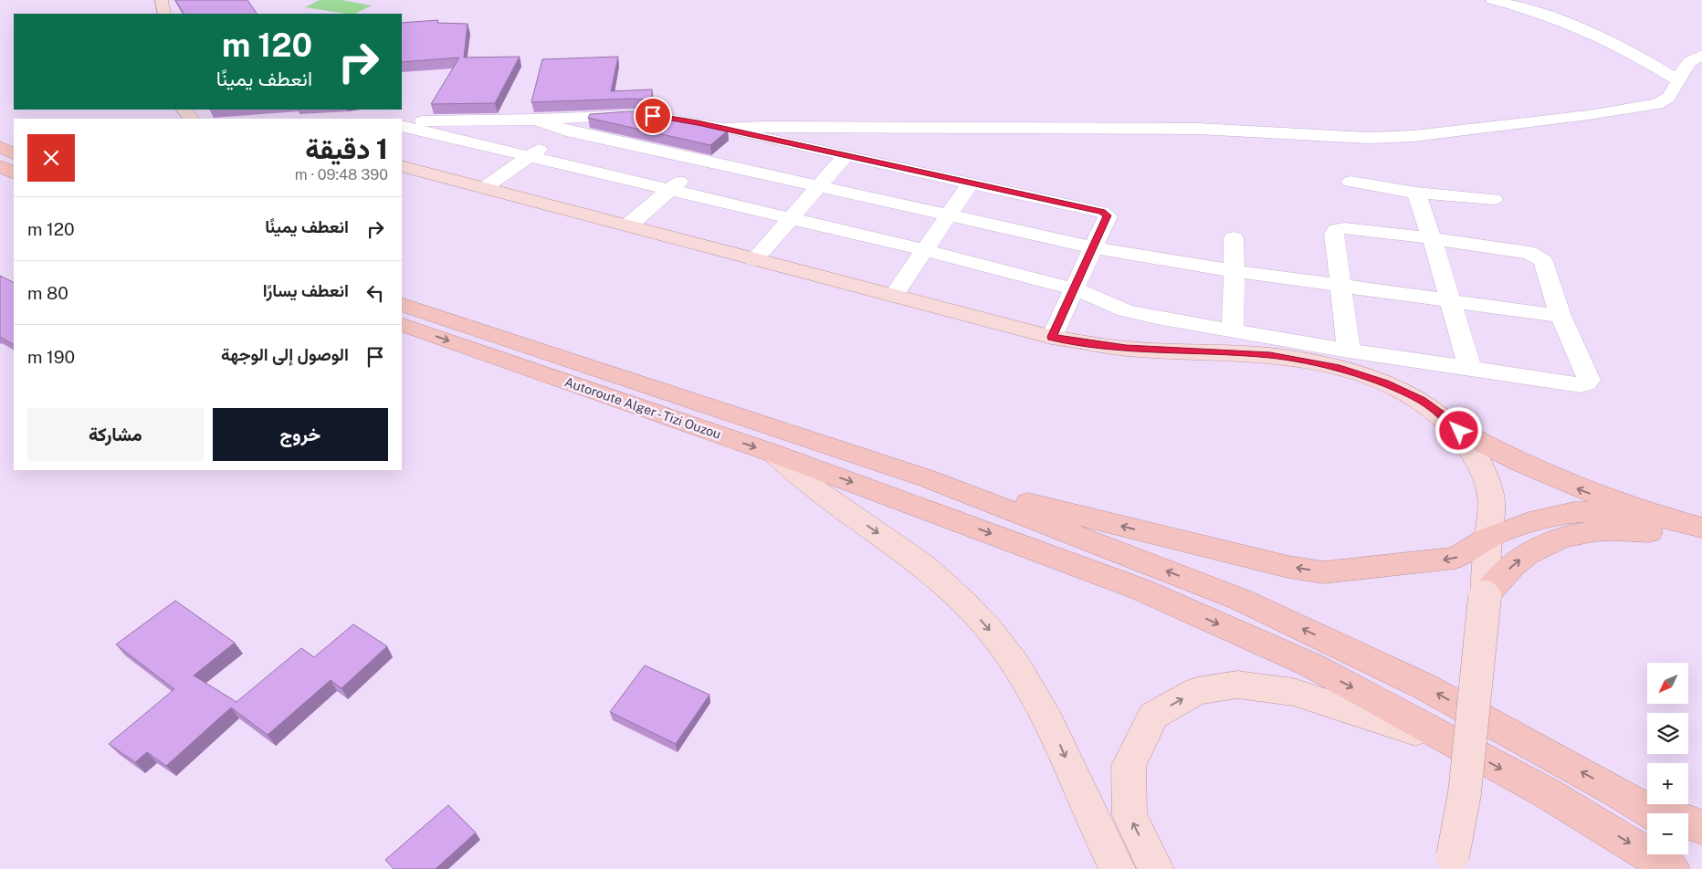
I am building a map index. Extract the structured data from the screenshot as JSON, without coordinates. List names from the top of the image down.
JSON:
{
  "streets": {
    "highway": ["Autoroute Alger - Tizi Ouzou"]
  },
  "north": "bottom left",
  "page": {
    "turn": ["120 m", "انعطف يمينًا"],
    "heading": ["1 دقيقة", "390 m · 09:48"],
    "list": [
      {
        "name": "انعطف يمينًا",
        "value": "120 m"
      },
      {
        "name": "انعطف يسارًا",
        "value": "80 m"
      },
      {
        "name": "الوصول إلى الوجهة",
        "value": "190 m"
      }
    ],
    "buttons": ["خروج", "مشاركة"],
    "map_buttons": ["+", "−"]
  }
}
